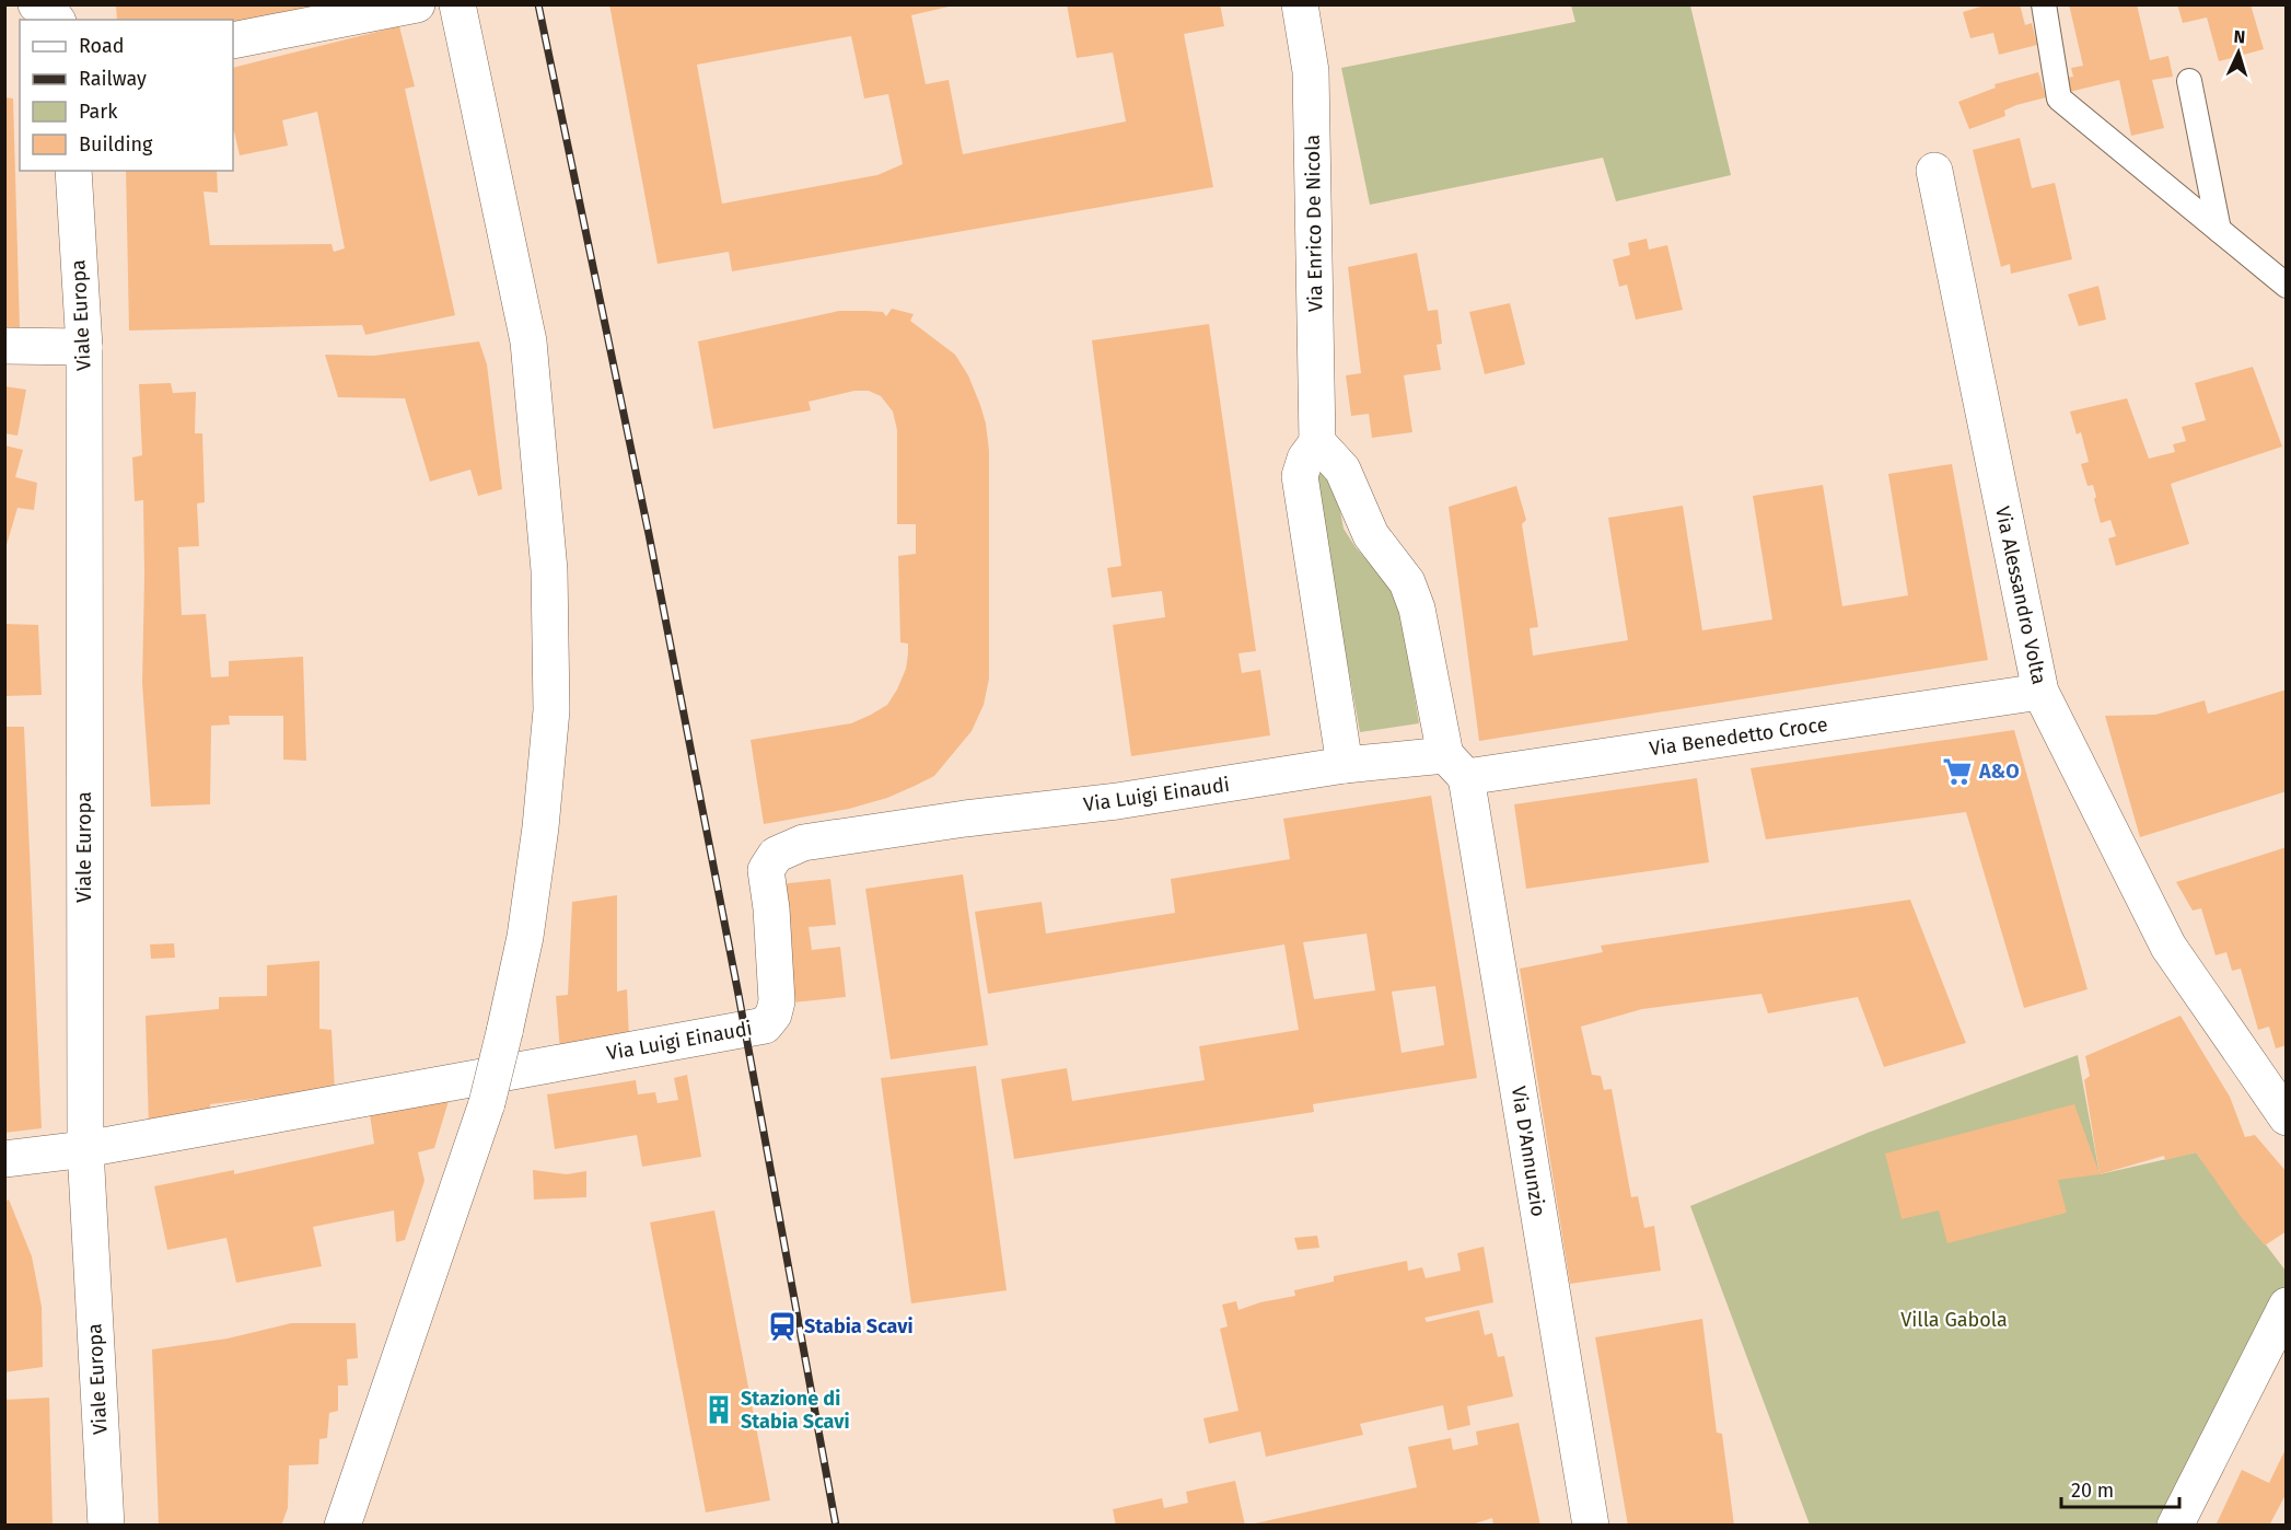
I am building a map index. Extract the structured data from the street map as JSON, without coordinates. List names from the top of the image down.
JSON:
{
  "streets": {
    "main road": [
      "Via Enrico De Nicola",
      "Viale Europa",
      "Via Alessandro Volta",
      "Via Benedetto Croce",
      "Via Luigi Einaudi",
      "Via D'Annunzio"
    ]
  },
  "crossings": [
    ["Viale Europa", "Via Luigi Einaudi"],
    ["Via Alessandro Volta", "Via Benedetto Croce"],
    ["Via Benedetto Croce", "Via Luigi Einaudi"],
    ["Via Benedetto Croce", "Via D'Annunzio"]
  ],
  "parks": ["Villa Gabola"],
  "places": {
    "supermarket": ["A&O"],
    "station": ["Stabia Scavi"],
    "building": ["Stazione di Stabia Scavi"]
  },
  "legend": [
    "Road",
    "Railway",
    "Park",
    "Building"
  ],
  "scale_bar": "20 m",
  "north": "top"
}
